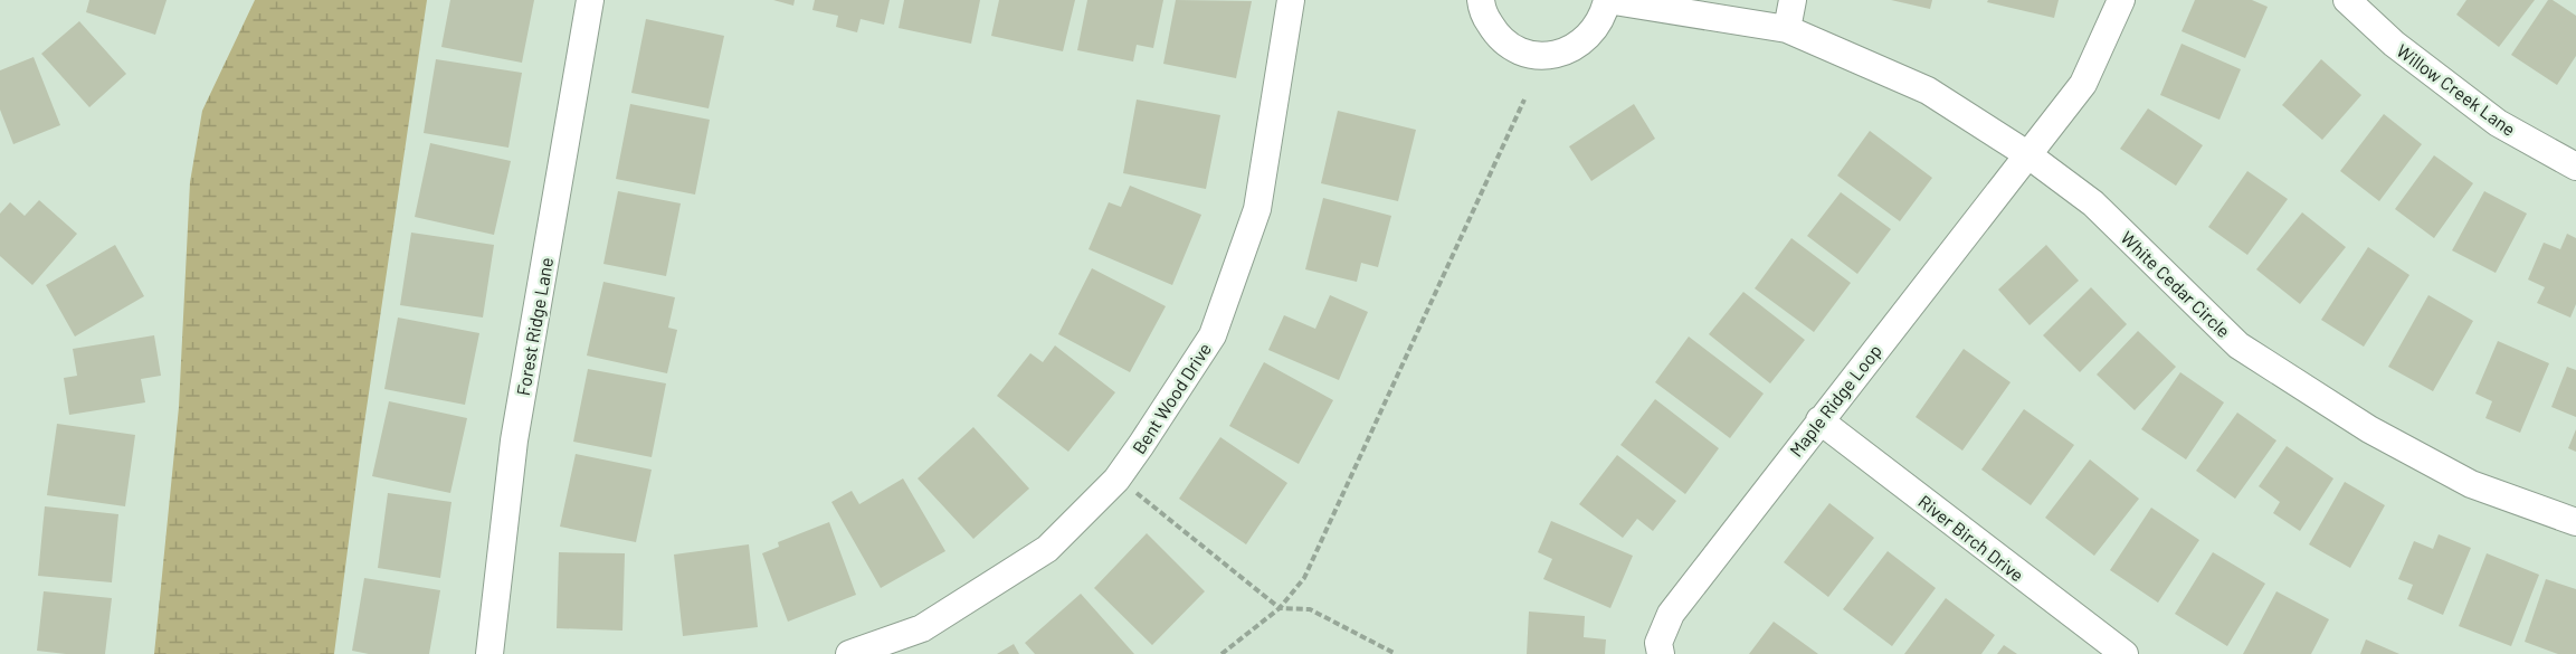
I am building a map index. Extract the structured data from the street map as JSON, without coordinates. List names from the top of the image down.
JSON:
{
  "streets": {
    "street": [
      "Willow Creek Lane",
      "White Cedar Circle",
      "Forest Ridge Lane",
      "Bent Wood Drive",
      "Maple Ridge Loop",
      "River Birch Drive"
    ]
  },
  "crossings": [
    ["White Cedar Circle", "Maple Ridge Loop"],
    ["Maple Ridge Loop", "River Birch Drive"]
  ]
}
